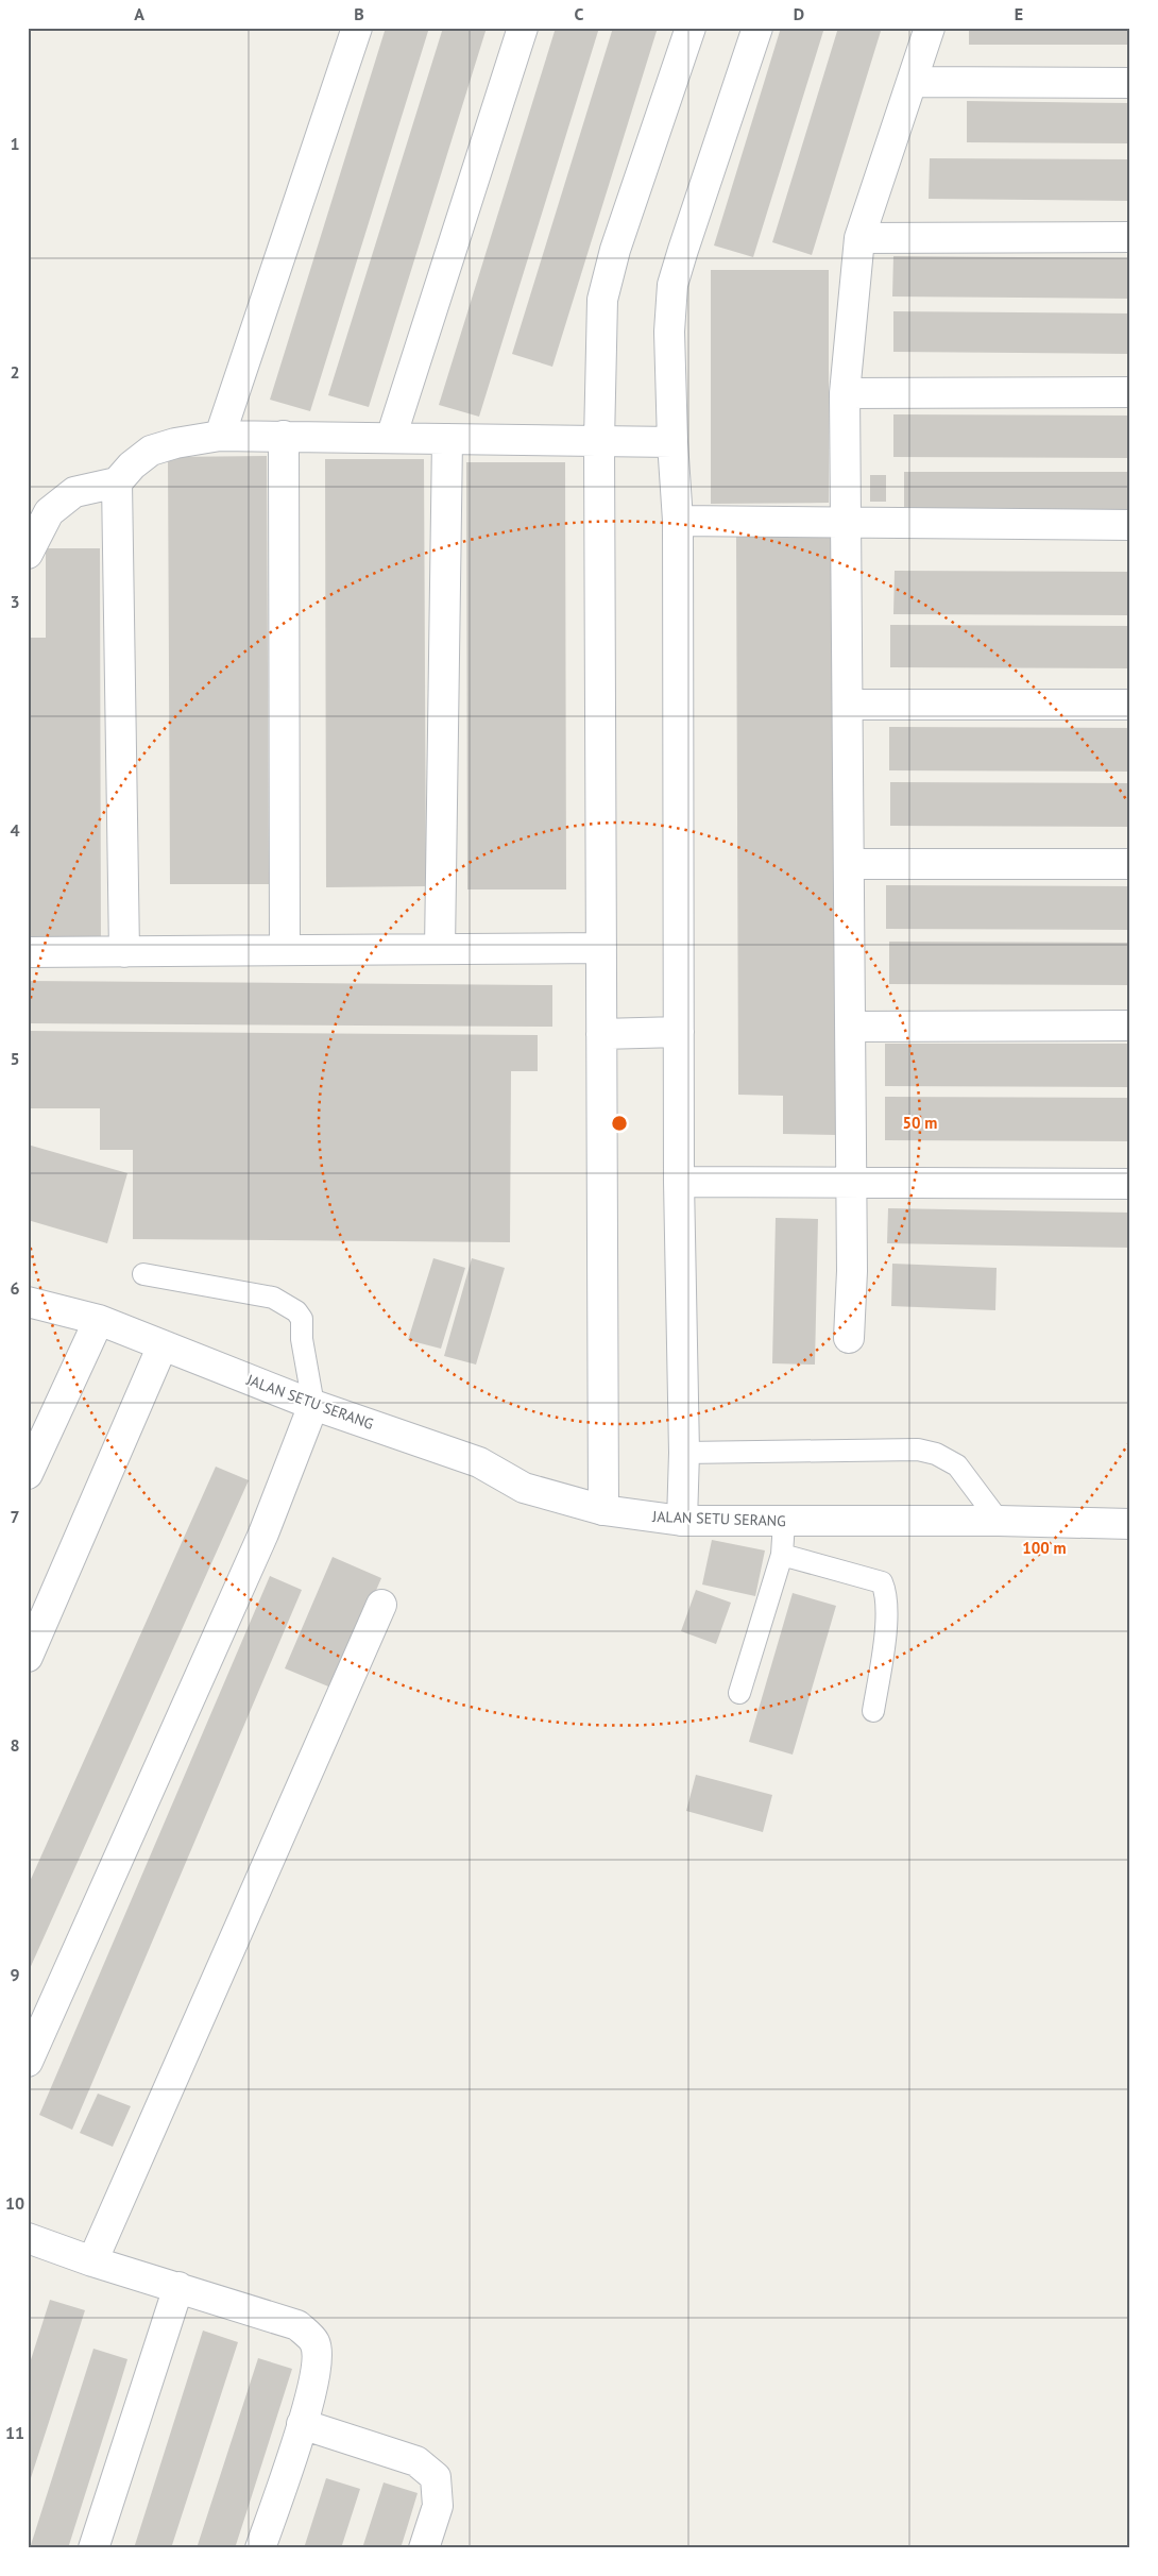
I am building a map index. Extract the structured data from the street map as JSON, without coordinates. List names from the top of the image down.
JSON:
{
  "streets": {
    "street": ["JALAN SETU SERANG"]
  },
  "grid": {
    "columns": [
      "A",
      "B",
      "C",
      "D",
      "E"
    ],
    "rows": [
      "1",
      "2",
      "3",
      "4",
      "5",
      "6",
      "7",
      "8",
      "9",
      "10",
      "11"
    ]
  },
  "rings": ["50 m", "100 m"]
}
